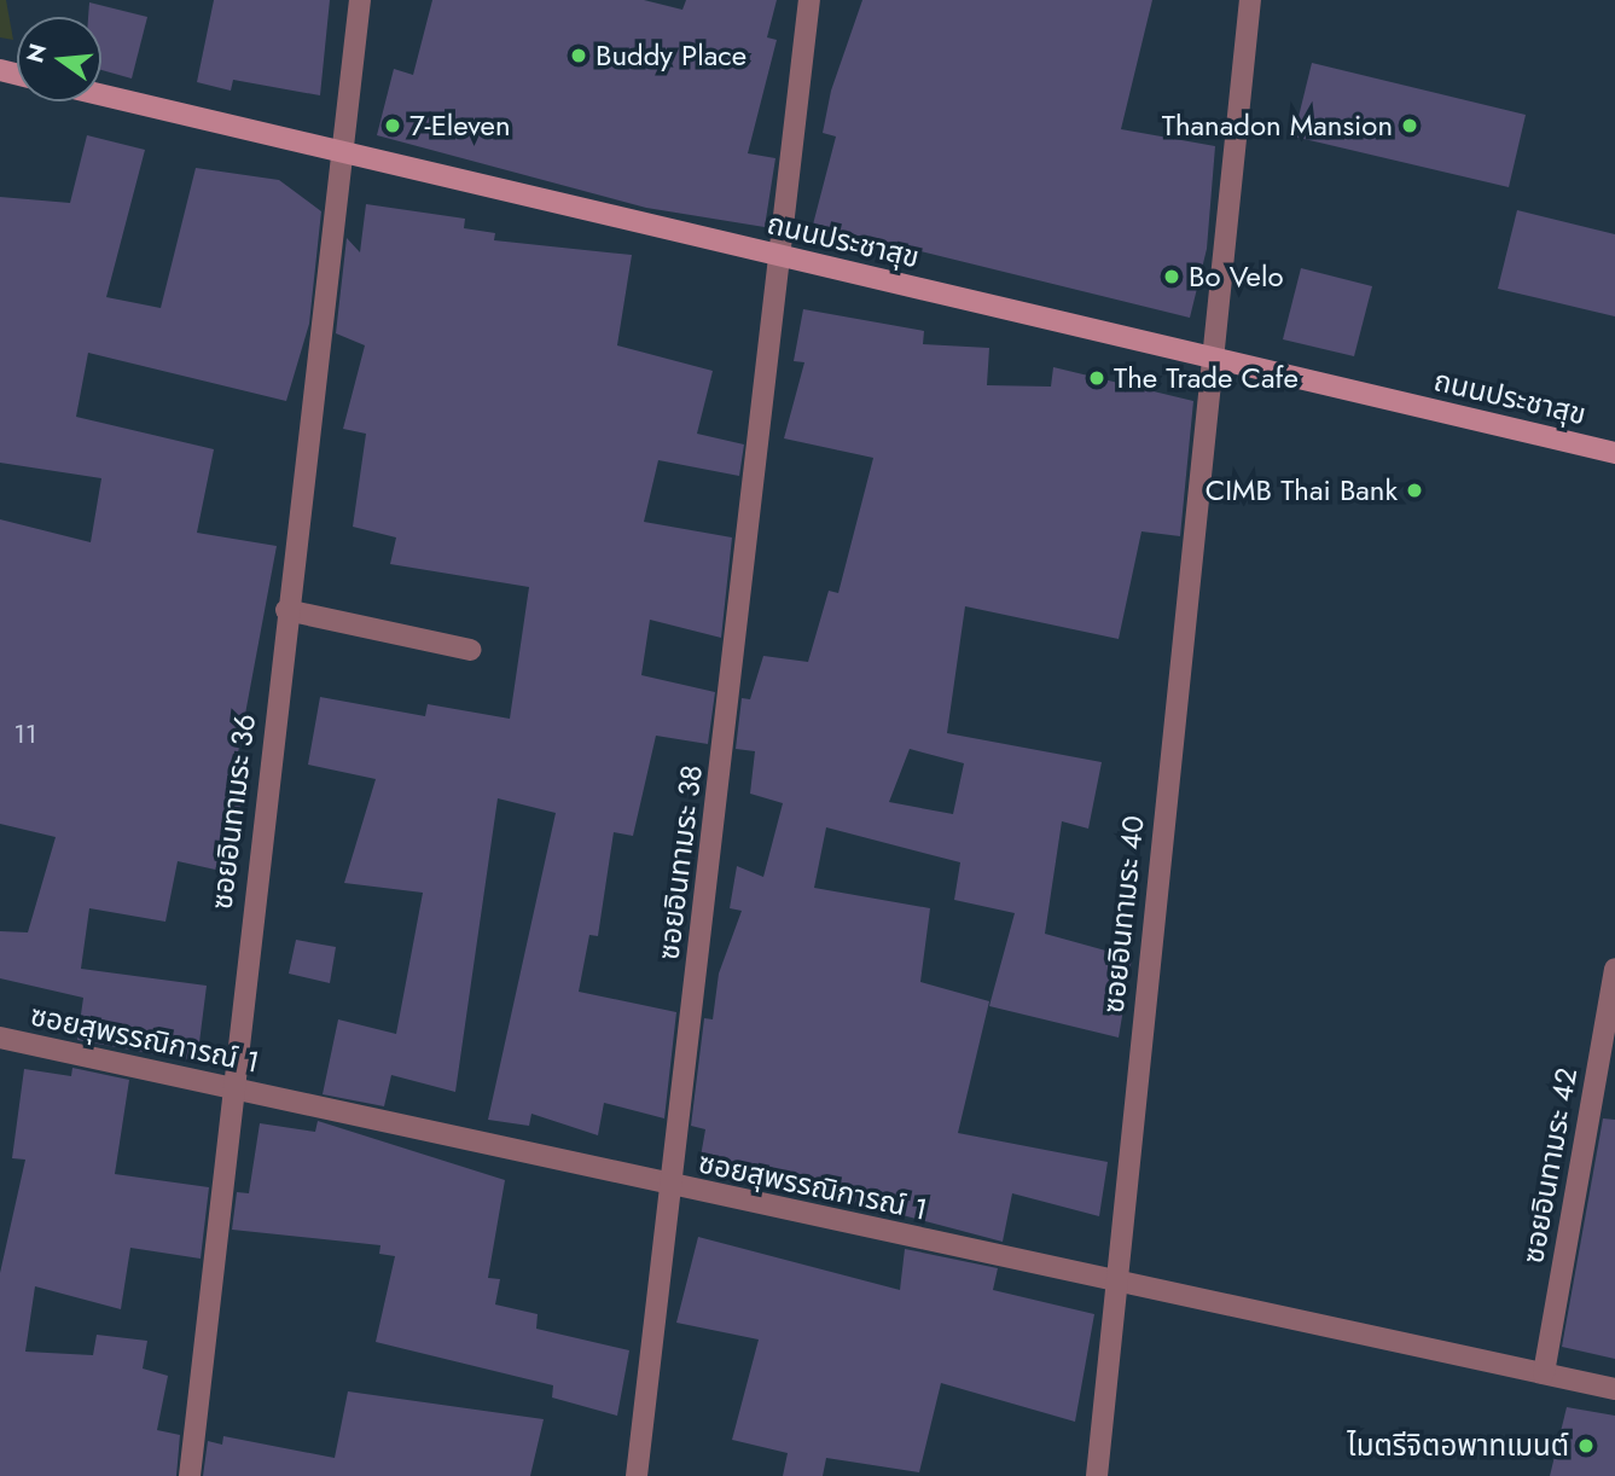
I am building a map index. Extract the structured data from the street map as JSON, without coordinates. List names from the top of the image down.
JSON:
{
  "streets": {
    "street": [
      "ถนนประชาสุข",
      "ซอยอินทามระ 36",
      "ซอยอินทามระ 38",
      "ซอยอินทามระ 40",
      "ซอยสุพรรณิการณ์ 1",
      "ซอยอินทามระ 42"
    ]
  },
  "crossings": [
    ["ถนนประชาสุข", "ซอยอินทามระ 36"],
    ["ถนนประชาสุข", "ซอยอินทามระ 38"],
    ["ถนนประชาสุข", "ซอยอินทามระ 40"],
    ["ซอยอินทามระ 36", "ซอยสุพรรณิการณ์ 1"],
    ["ซอยอินทามระ 38", "ซอยสุพรรณิการณ์ 1"],
    ["ซอยอินทามระ 40", "ซอยสุพรรณิการณ์ 1"],
    ["ซอยสุพรรณิการณ์ 1", "ซอยอินทามระ 42"]
  ],
  "places": [
    "Buddy Place",
    "7-Eleven",
    "Thanadon Mansion",
    "Bo Velo",
    "The Trade Cafe",
    "CIMB Thai Bank",
    "ไมตรีจิตอพาทเมนต์"
  ],
  "house_numbers": ["11"],
  "north": "left"
}
